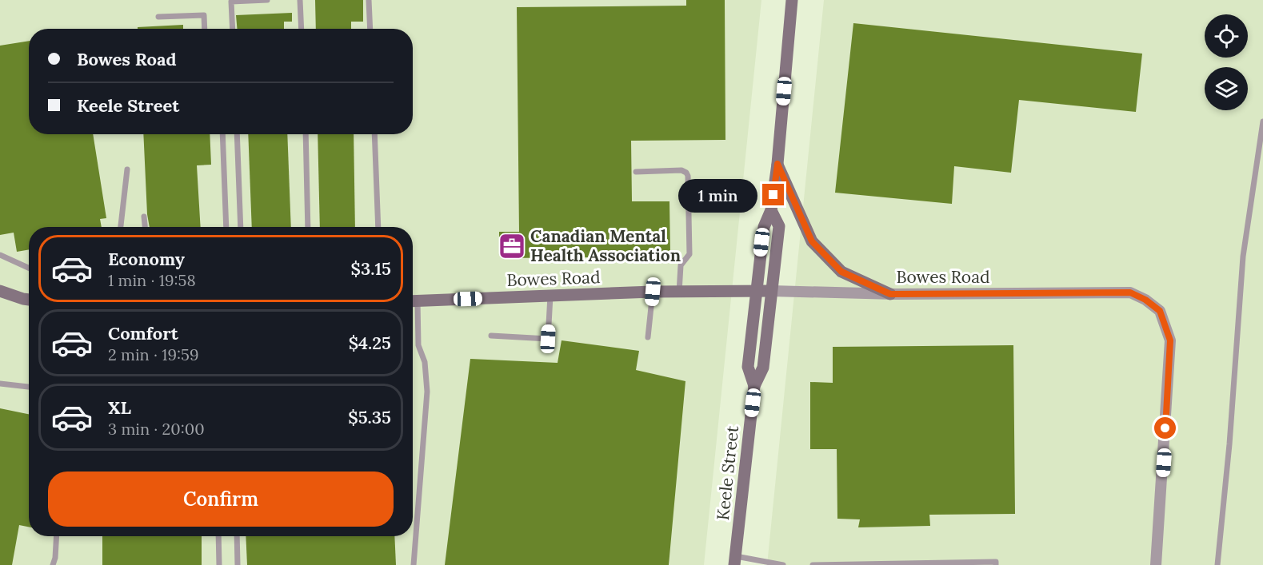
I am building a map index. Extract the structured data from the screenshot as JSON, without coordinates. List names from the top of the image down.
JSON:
{
  "streets": {
    "main road": ["Bowes Road", "Keele Street"]
  },
  "crossings": [
    ["Bowes Road", "Keele Street"]
  ],
  "places": {
    "office": ["Canadian Mental Health Association"]
  },
  "page": {
    "banner": ["Bowes Road", "Keele Street"],
    "bubble": "1 min",
    "list": [
      {
        "name": "Economy",
        "note": "1 min · 19:58",
        "value": "$3.15"
      },
      {
        "name": "Comfort",
        "note": "2 min · 19:59",
        "value": "$4.25"
      },
      {
        "name": "XL",
        "note": "3 min · 20:00",
        "value": "$5.35"
      }
    ],
    "buttons": "Confirm"
  }
}
